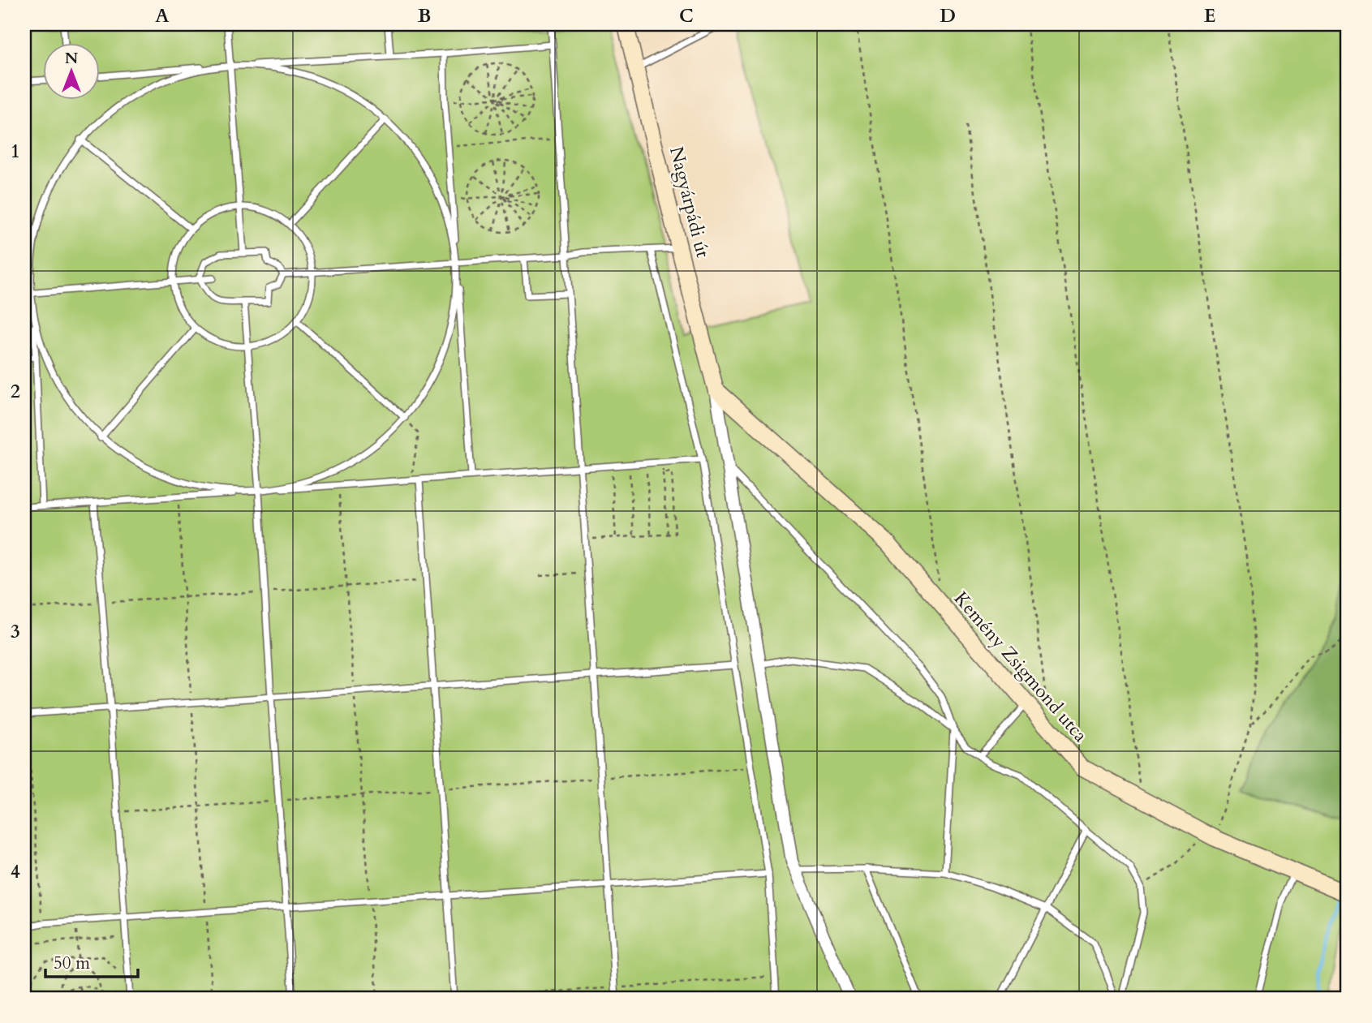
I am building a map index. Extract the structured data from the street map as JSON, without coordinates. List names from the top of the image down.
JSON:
{
  "streets": {
    "street": ["Nagyárpádi út", "Kemény Zsigmond utca"]
  },
  "crossings": [
    ["Nagyárpádi út", "Kemény Zsigmond utca"]
  ],
  "scale_bar": "50 m",
  "north": "top",
  "grid": {
    "columns": [
      "A",
      "B",
      "C",
      "D",
      "E"
    ],
    "rows": [
      "1",
      "2",
      "3",
      "4"
    ]
  }
}
